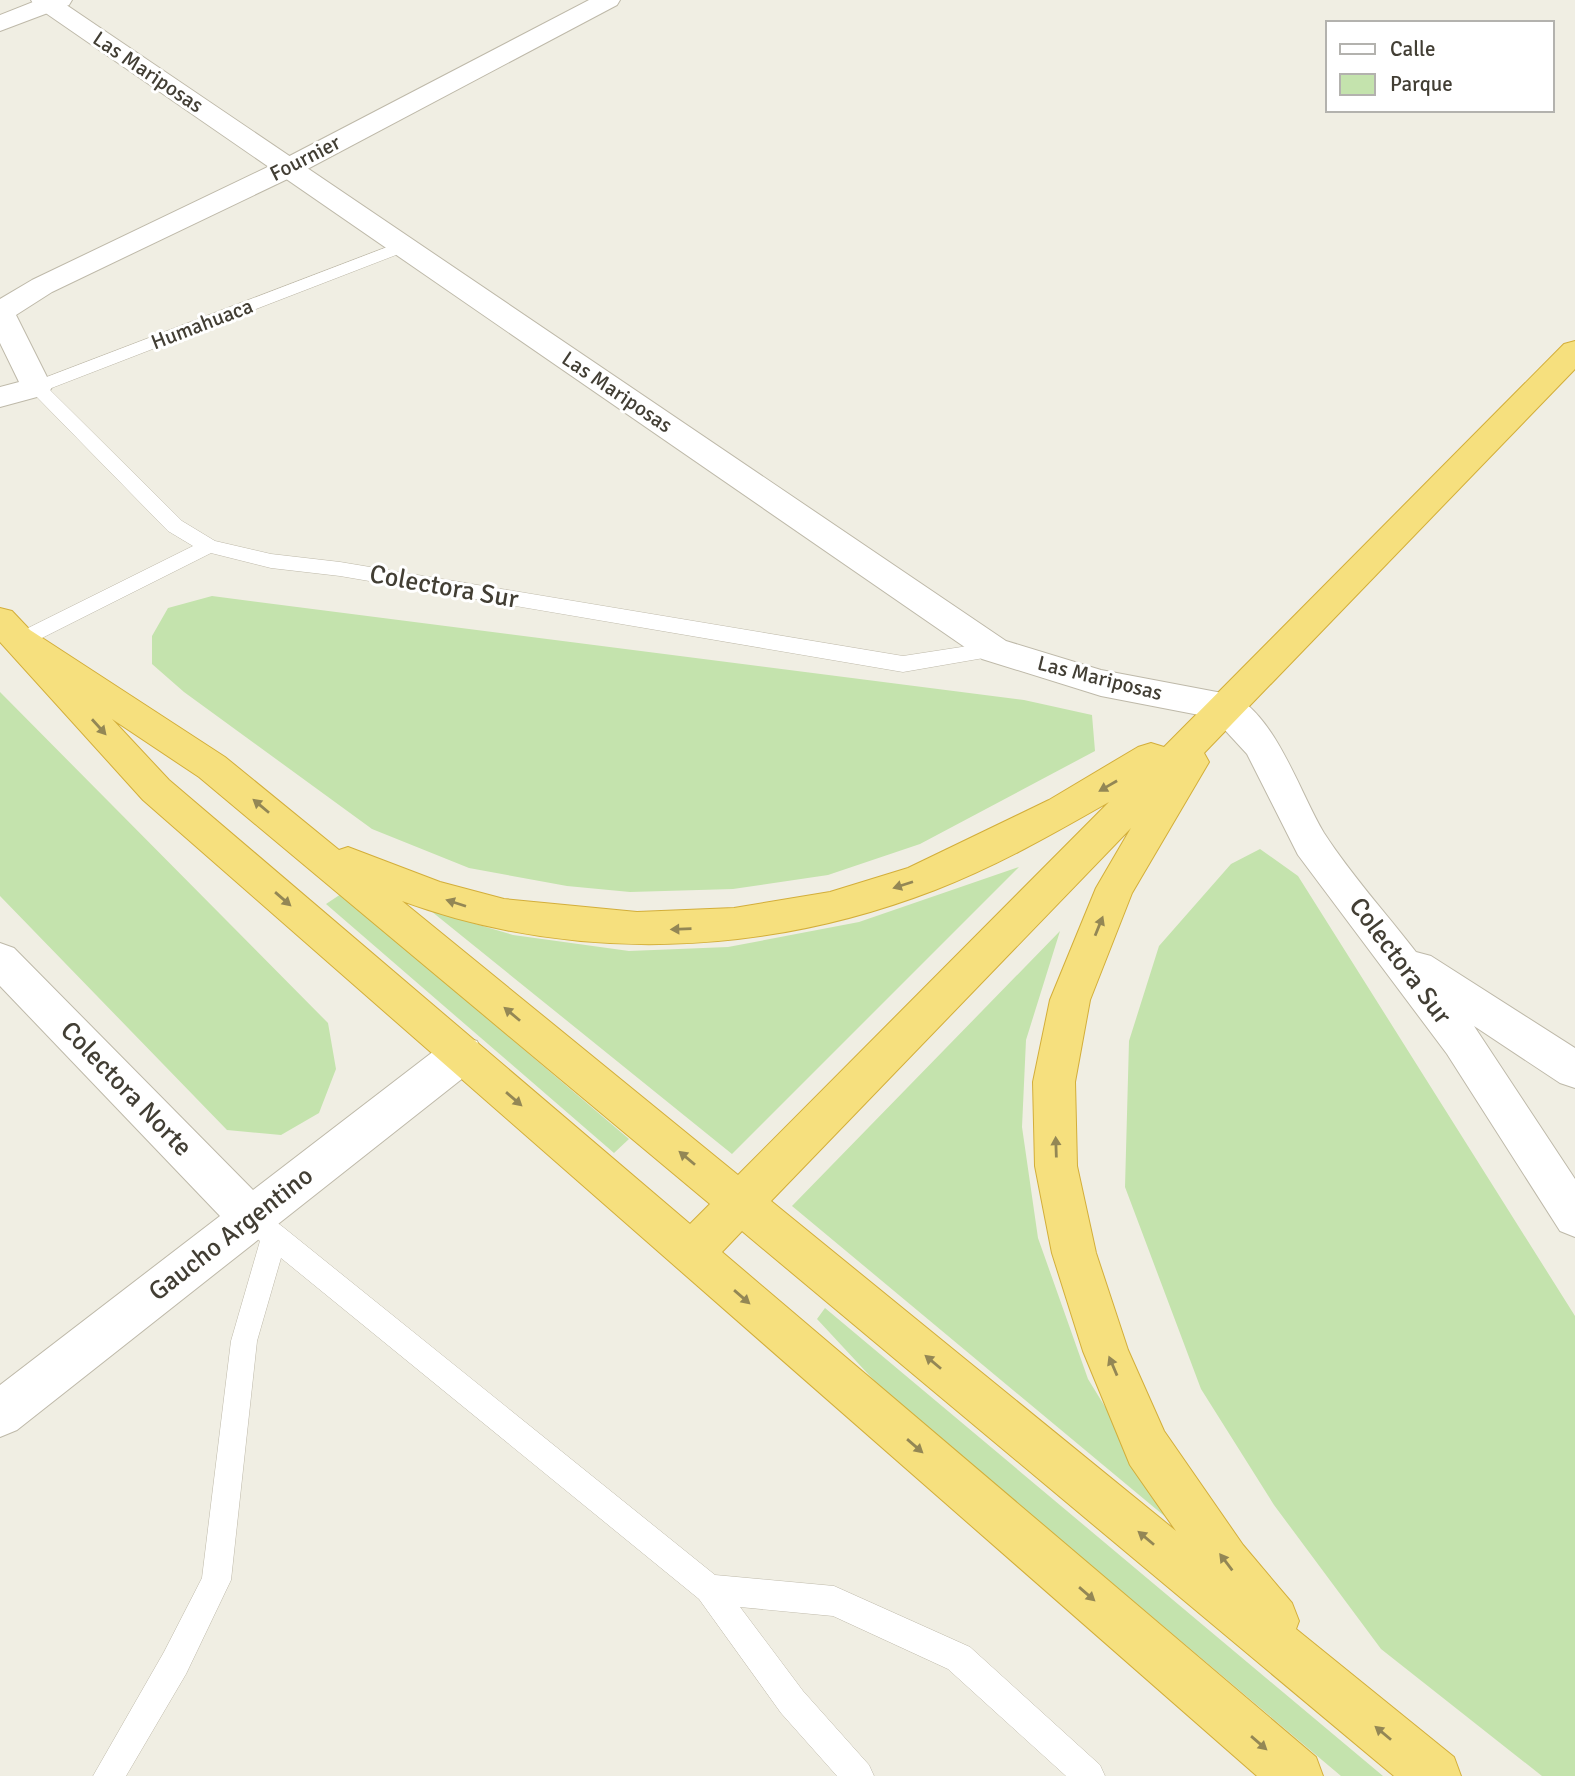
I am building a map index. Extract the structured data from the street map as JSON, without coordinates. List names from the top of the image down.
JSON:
{
  "streets": {
    "street": [
      "Las Mariposas",
      "Fournier",
      "Humahuaca",
      "Colectora Sur",
      "Colectora Norte",
      "Gaucho Argentino"
    ]
  },
  "crossings": [
    ["Las Mariposas", "Fournier"],
    ["Las Mariposas", "Humahuaca"],
    ["Las Mariposas", "Colectora Sur"],
    ["Fournier", "Colectora Sur"],
    ["Humahuaca", "Colectora Sur"],
    ["Colectora Norte", "Gaucho Argentino"]
  ],
  "legend": ["Calle", "Parque"]
}
